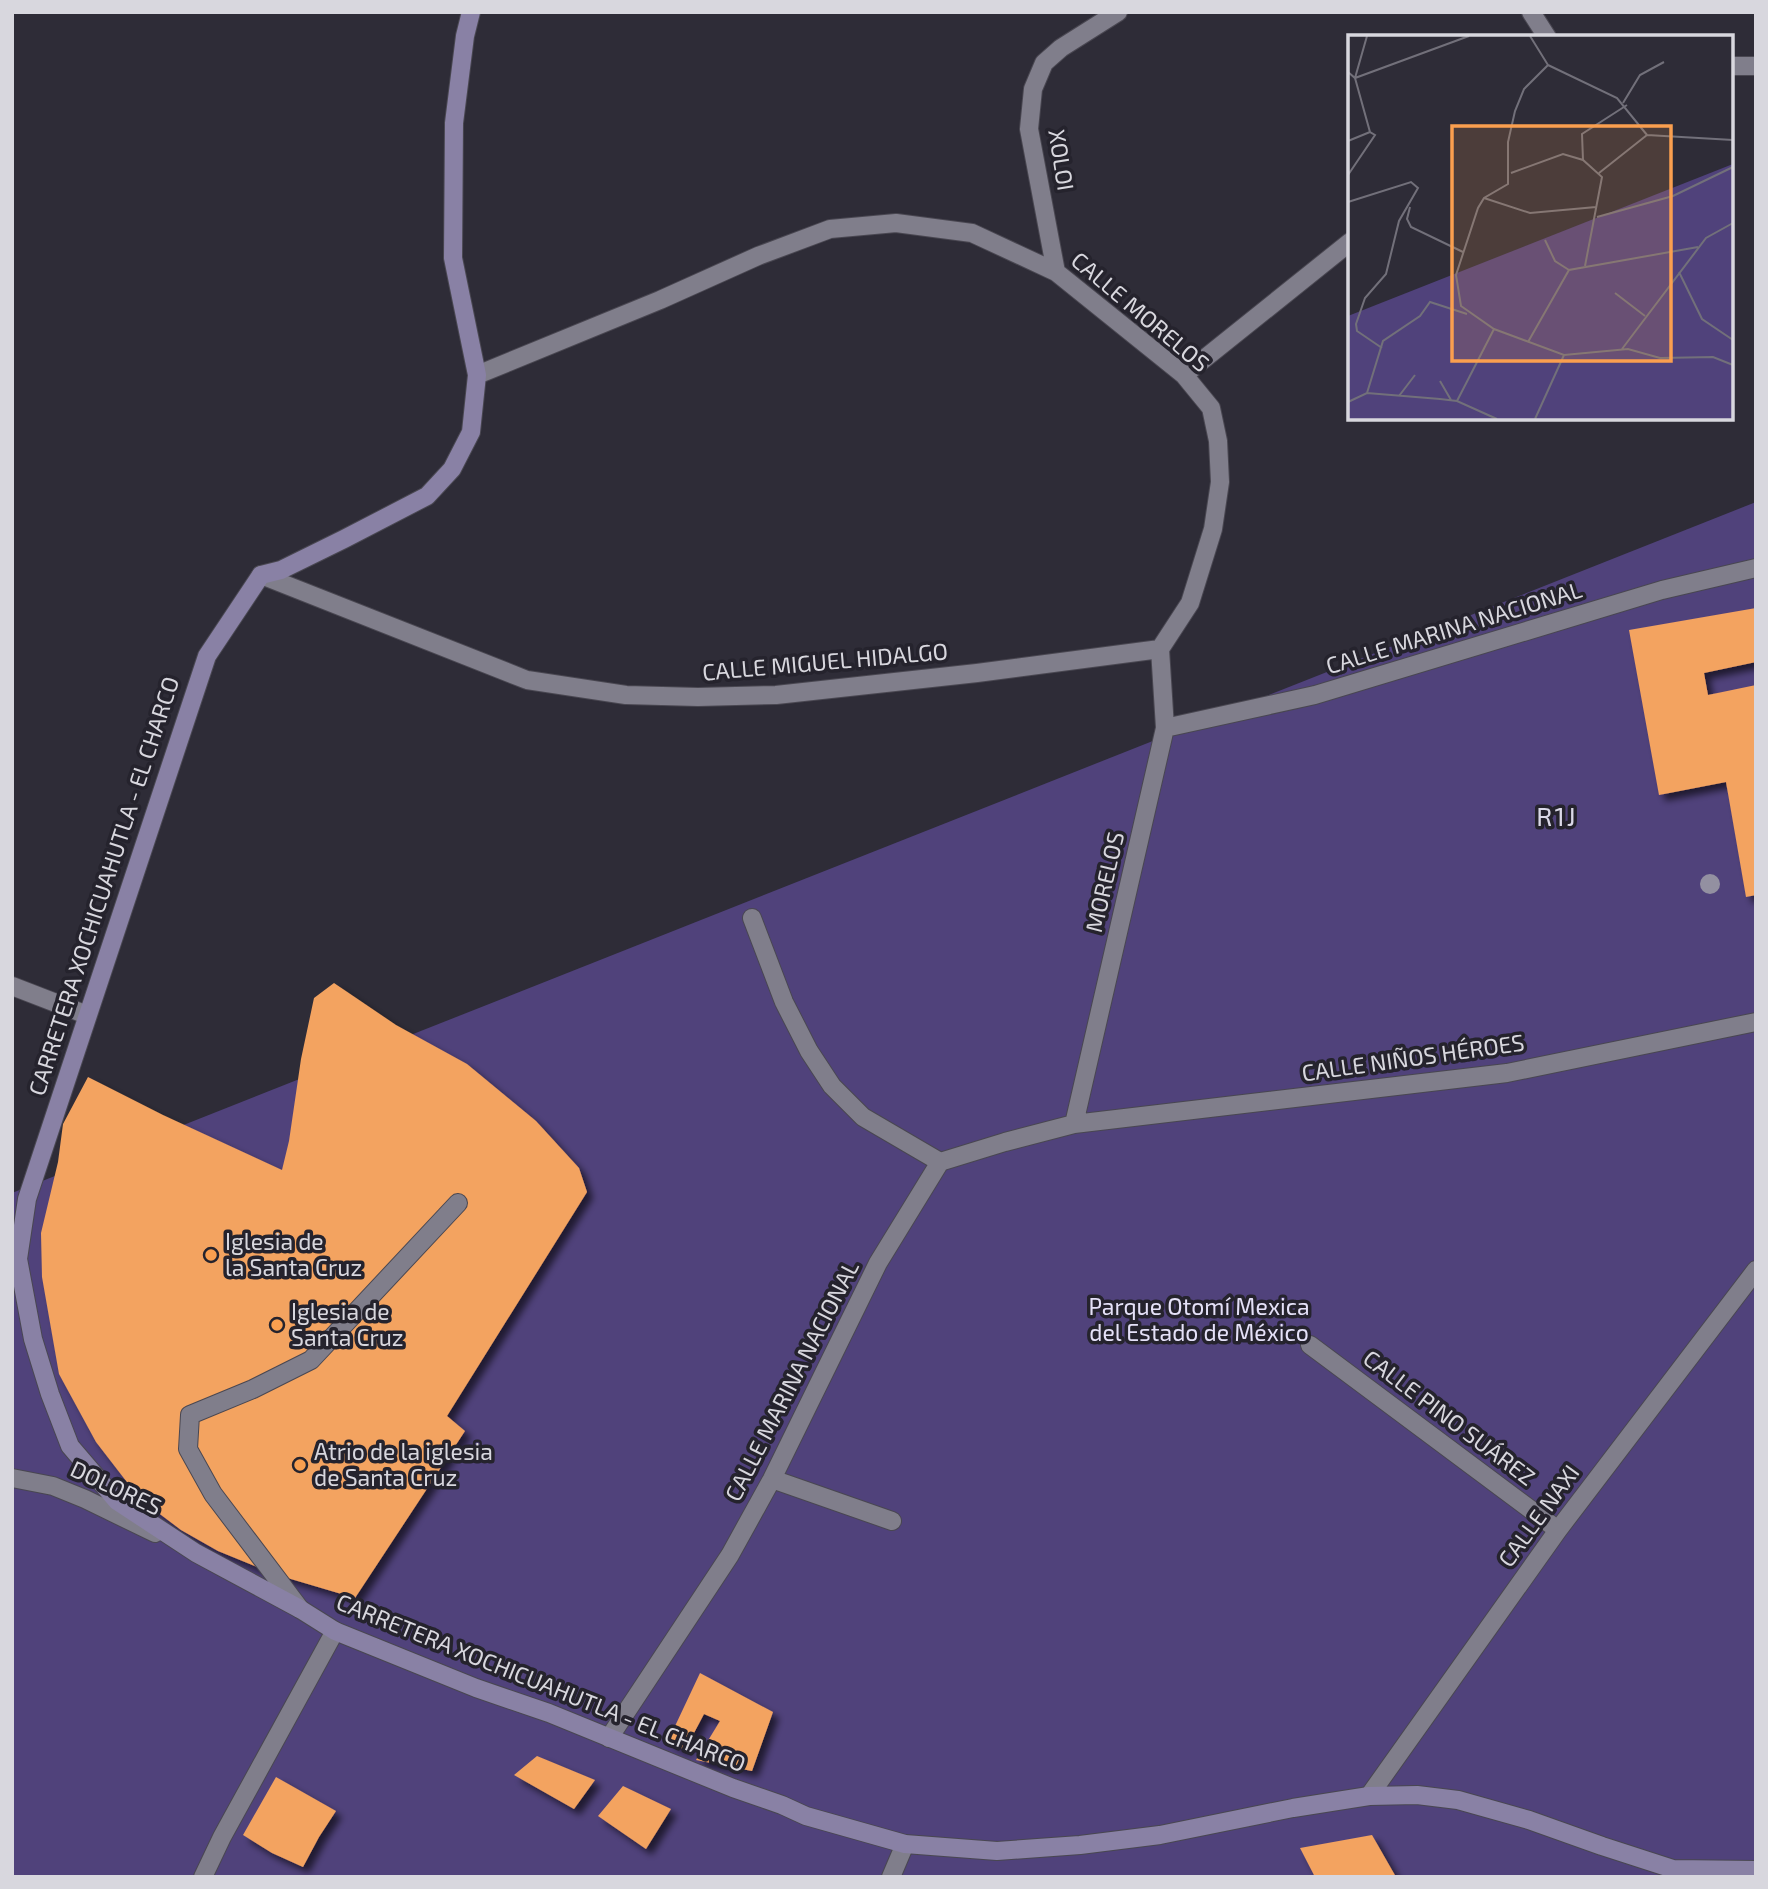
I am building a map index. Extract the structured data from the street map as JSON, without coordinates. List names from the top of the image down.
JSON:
{
  "streets": {
    "main road": ["CARRETERA XOCHICUAHUTLA - EL CHARCO"],
    "street": [
      "XOLOI",
      "CALLE MORELOS",
      "CALLE MARINA NACIONAL",
      "CALLE MIGUEL HIDALGO",
      "MORELOS",
      "CALLE NIÑOS HÉROES",
      "CALLE PINO SUÁREZ",
      "DOLORES",
      "CALLE NAXI"
    ]
  },
  "crossings": [
    ["XOLOI", "CALLE MORELOS"],
    ["CALLE MORELOS", "CALLE MIGUEL HIDALGO"],
    ["CALLE MORELOS", "MORELOS"],
    ["CALLE MARINA NACIONAL", "MORELOS"],
    ["CALLE MARINA NACIONAL", "CARRETERA XOCHICUAHUTLA - EL CHARCO"],
    ["CALLE MIGUEL HIDALGO", "MORELOS"],
    ["CALLE MIGUEL HIDALGO", "CARRETERA XOCHICUAHUTLA - EL CHARCO"],
    ["MORELOS", "CALLE NIÑOS HÉROES"],
    ["CARRETERA XOCHICUAHUTLA - EL CHARCO", "DOLORES"],
    ["CARRETERA XOCHICUAHUTLA - EL CHARCO", "CALLE NAXI"],
    ["CALLE PINO SUÁREZ", "CALLE NAXI"]
  ],
  "districts": ["R1J"],
  "parks": ["Parque Otomí Mexica del Estado de México"],
  "places": ["Iglesia de la Santa Cruz", "Iglesia de Santa Cruz", "Atrio de la iglesia de Santa Cruz"]
}
